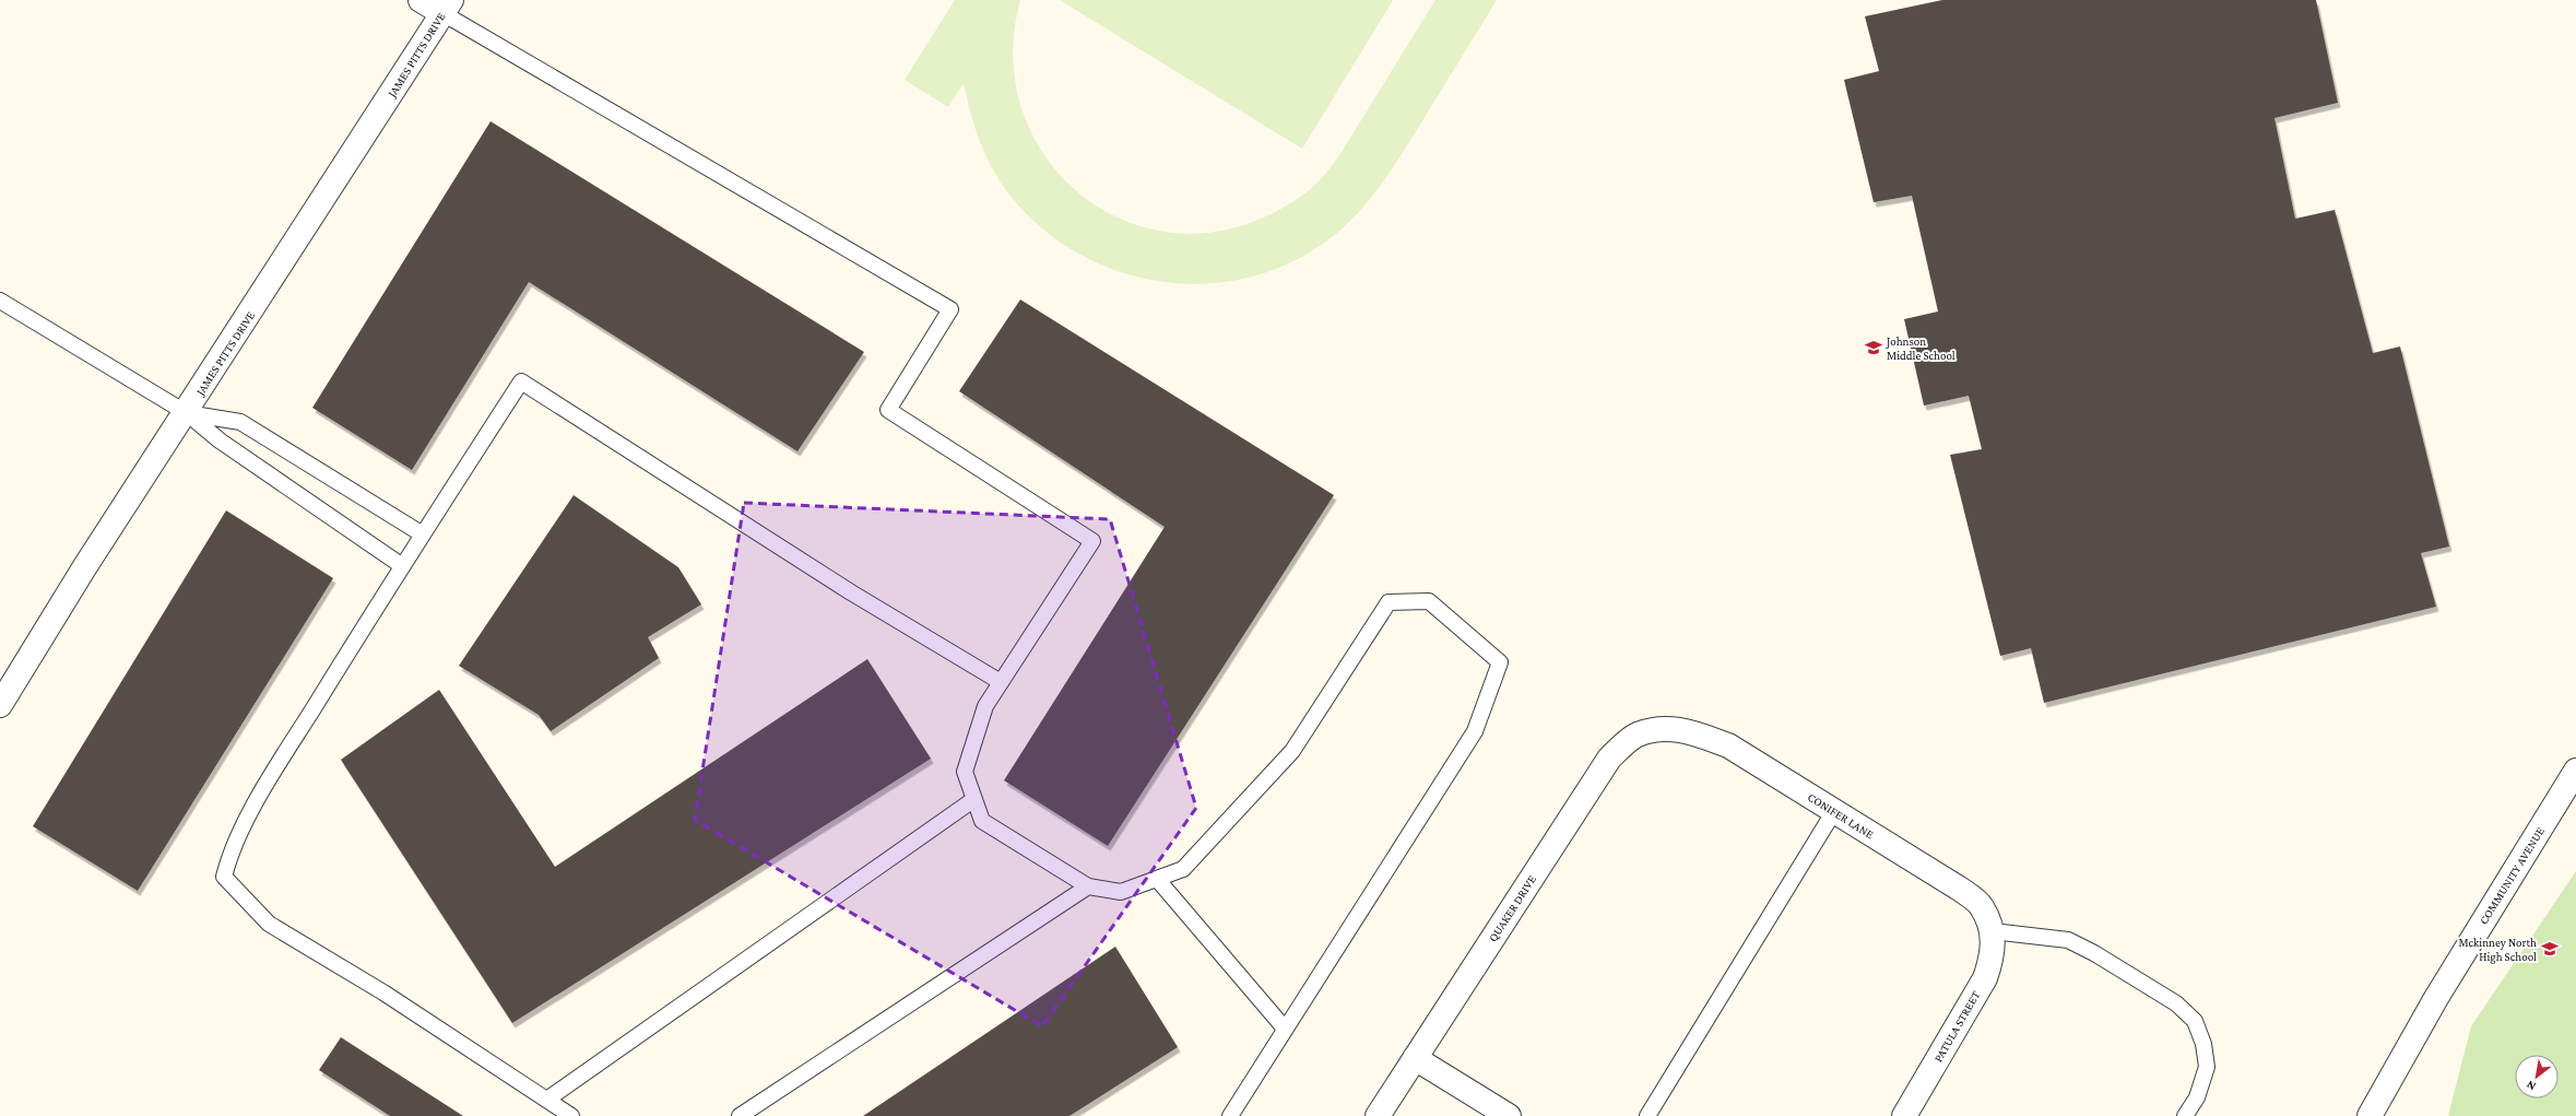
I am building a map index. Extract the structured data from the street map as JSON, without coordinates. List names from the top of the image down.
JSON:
{
  "streets": {
    "street": [
      "JAMES PITTS DRIVE",
      "CONIFER LANE",
      "COMMUNITY AVENUE",
      "QUAKER DRIVE",
      "PATULA STREET"
    ]
  },
  "crossings": [
    ["CONIFER LANE", "QUAKER DRIVE"],
    ["CONIFER LANE", "PATULA STREET"]
  ],
  "places": {
    "school or university": ["Johnson Middle School", "Mckinney North High School"]
  },
  "north": "bottom left"
}
